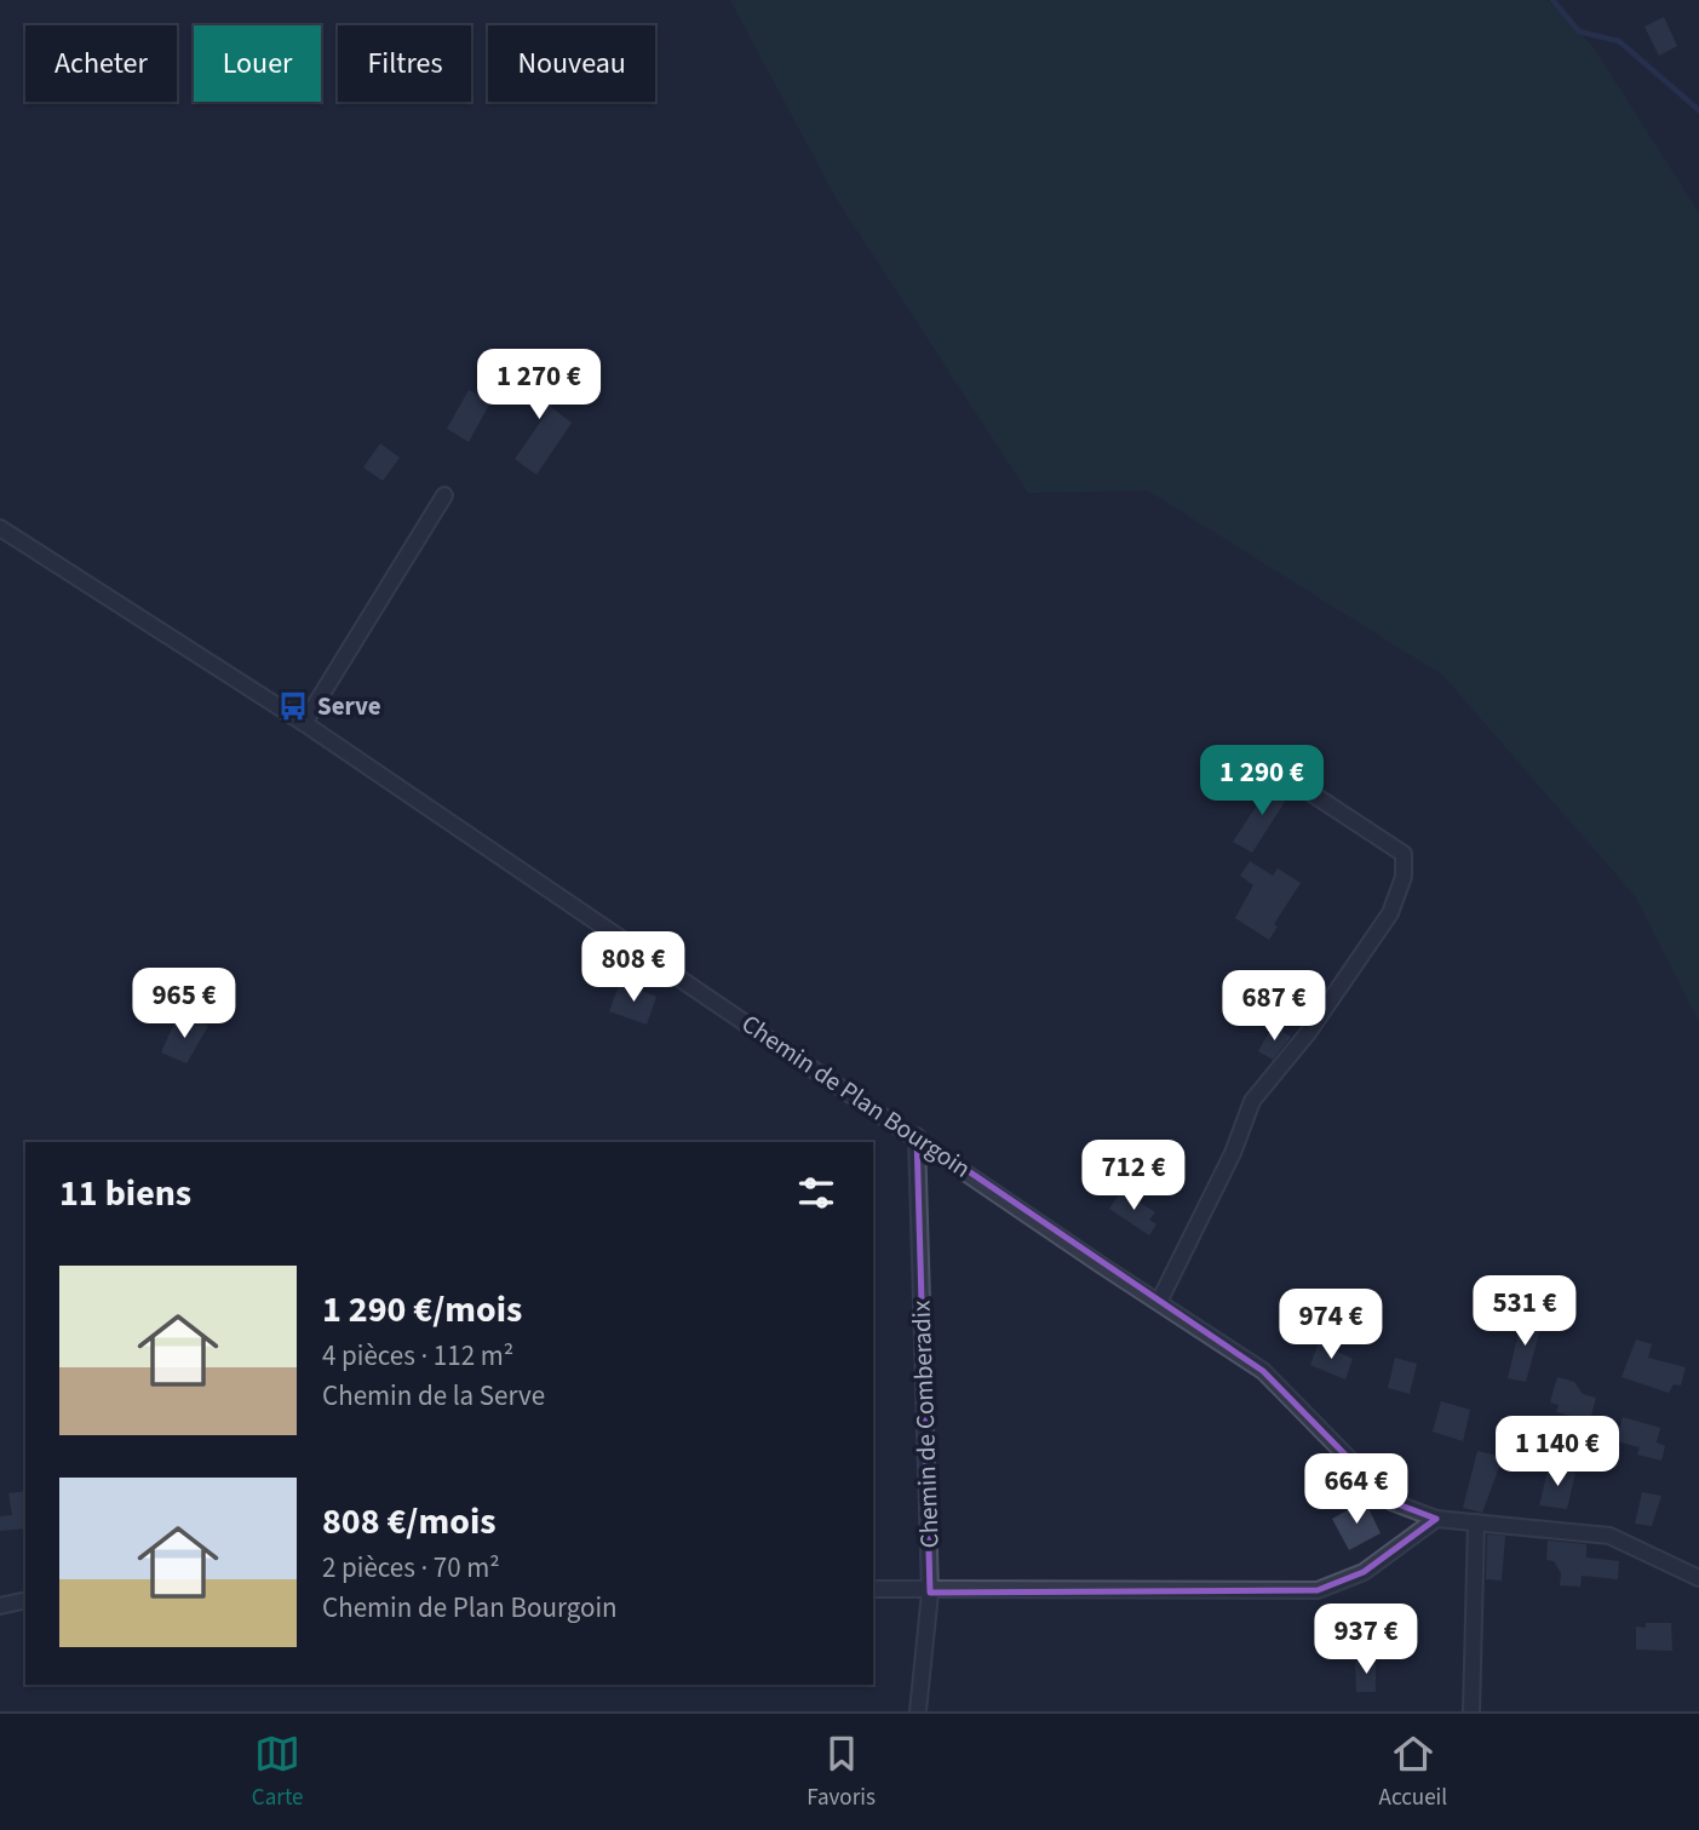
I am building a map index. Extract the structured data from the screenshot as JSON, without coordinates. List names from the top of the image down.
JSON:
{
  "streets": {
    "street": ["Chemin de Plan Bourgoin", "Chemin de Comberadix"]
  },
  "crossings": [
    ["Chemin de Plan Bourgoin", "Chemin de Comberadix"]
  ],
  "places": {
    "bus stop": ["Serve"]
  },
  "page": {
    "chip": [
      "Acheter",
      "Louer",
      "Filtres",
      "Nouveau"
    ],
    "price": [
      "1 270 €",
      "1 290 €",
      "808 €",
      "965 €",
      "687 €",
      "712 €",
      "531 €",
      "974 €",
      "1 140 €",
      "664 €",
      "937 €"
    ],
    "heading": "11 biens",
    "list": [
      {
        "name": "1 290 €/mois",
        "note": "4 pièces · 112 m² · Chemin de la Serve"
      },
      {
        "name": "808 €/mois",
        "note": "2 pièces · 70 m² · Chemin de Plan Bourgoin"
      }
    ],
    "tabs": ["Carte", "Favoris", "Accueil"]
  }
}
